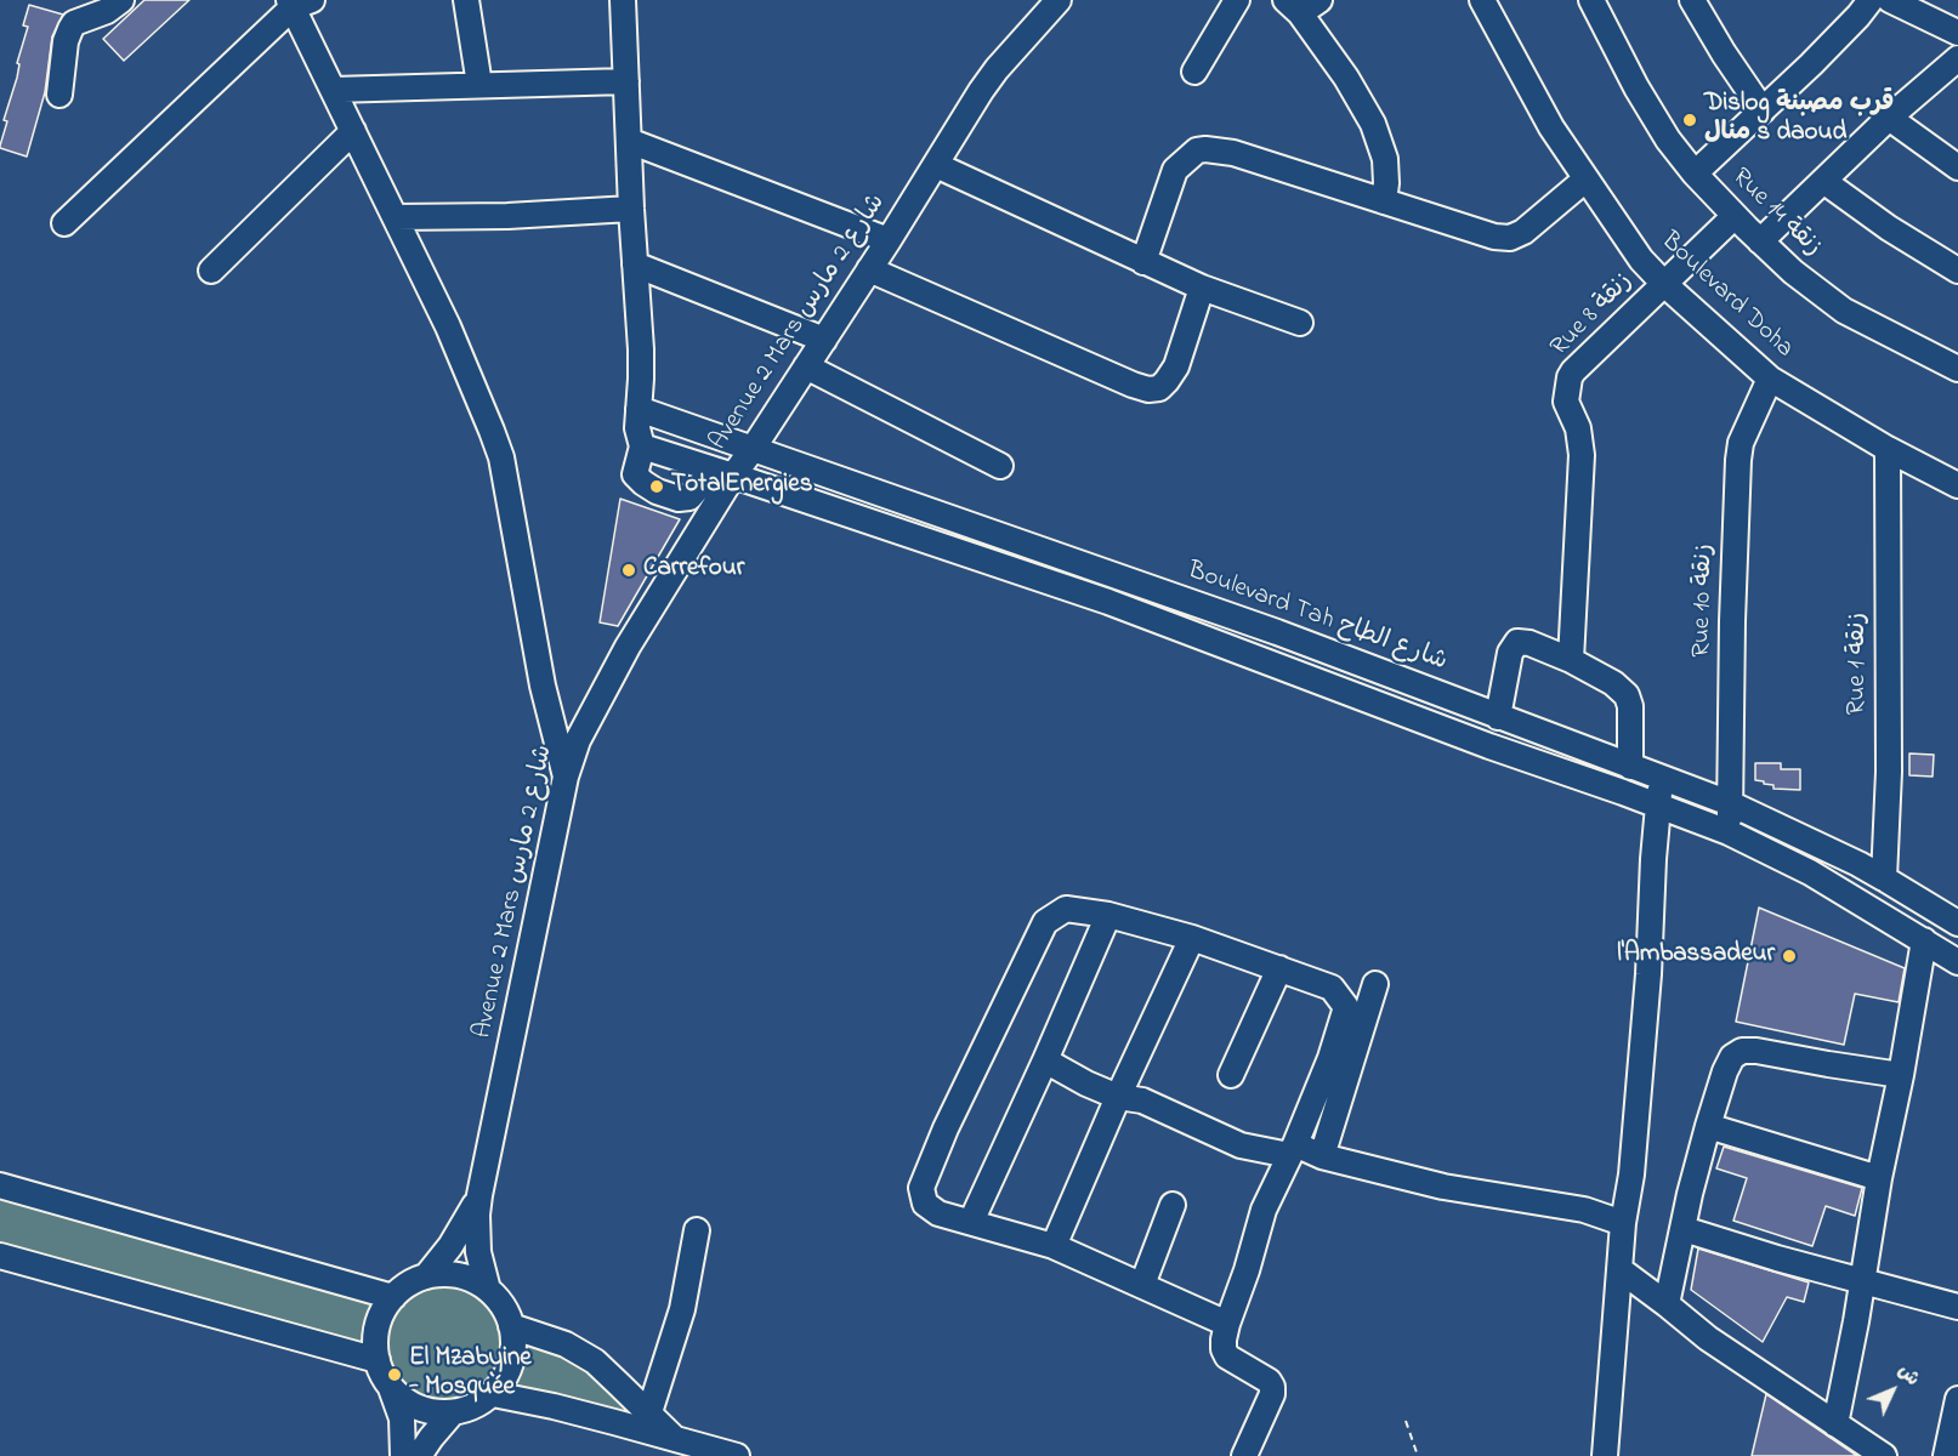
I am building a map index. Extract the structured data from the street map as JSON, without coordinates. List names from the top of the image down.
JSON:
{
  "streets": {
    "street": [
      "Rue 14 زنقة",
      "Boulevard Doha",
      "Rue 8 زنقة",
      "Avenue 2 Mars شارع 2 مارس",
      "Rue 10 زنقة",
      "Boulevard Tah شارع الطاح",
      "Rue 1 زنقة"
    ]
  },
  "crossings": [
    ["Rue 14 زنقة", "Rue 8 زنقة"],
    ["Boulevard Doha", "Rue 8 زنقة"],
    ["Boulevard Doha", "Rue 10 زنقة"],
    ["Boulevard Doha", "Rue 1 زنقة"],
    ["Avenue 2 Mars شارع 2 مارس", "Boulevard Tah شارع الطاح"],
    ["Rue 10 زنقة", "Boulevard Tah شارع الطاح"],
    ["Boulevard Tah شارع الطاح", "Rue 1 زنقة"]
  ],
  "places": [
    "Dislog قرب مصبنة منال s daoud",
    "TotalEnergies",
    "Carrefour",
    "l'Ambassadeur",
    "El Mzabyine - Mosquée"
  ],
  "north": "top right"
}
